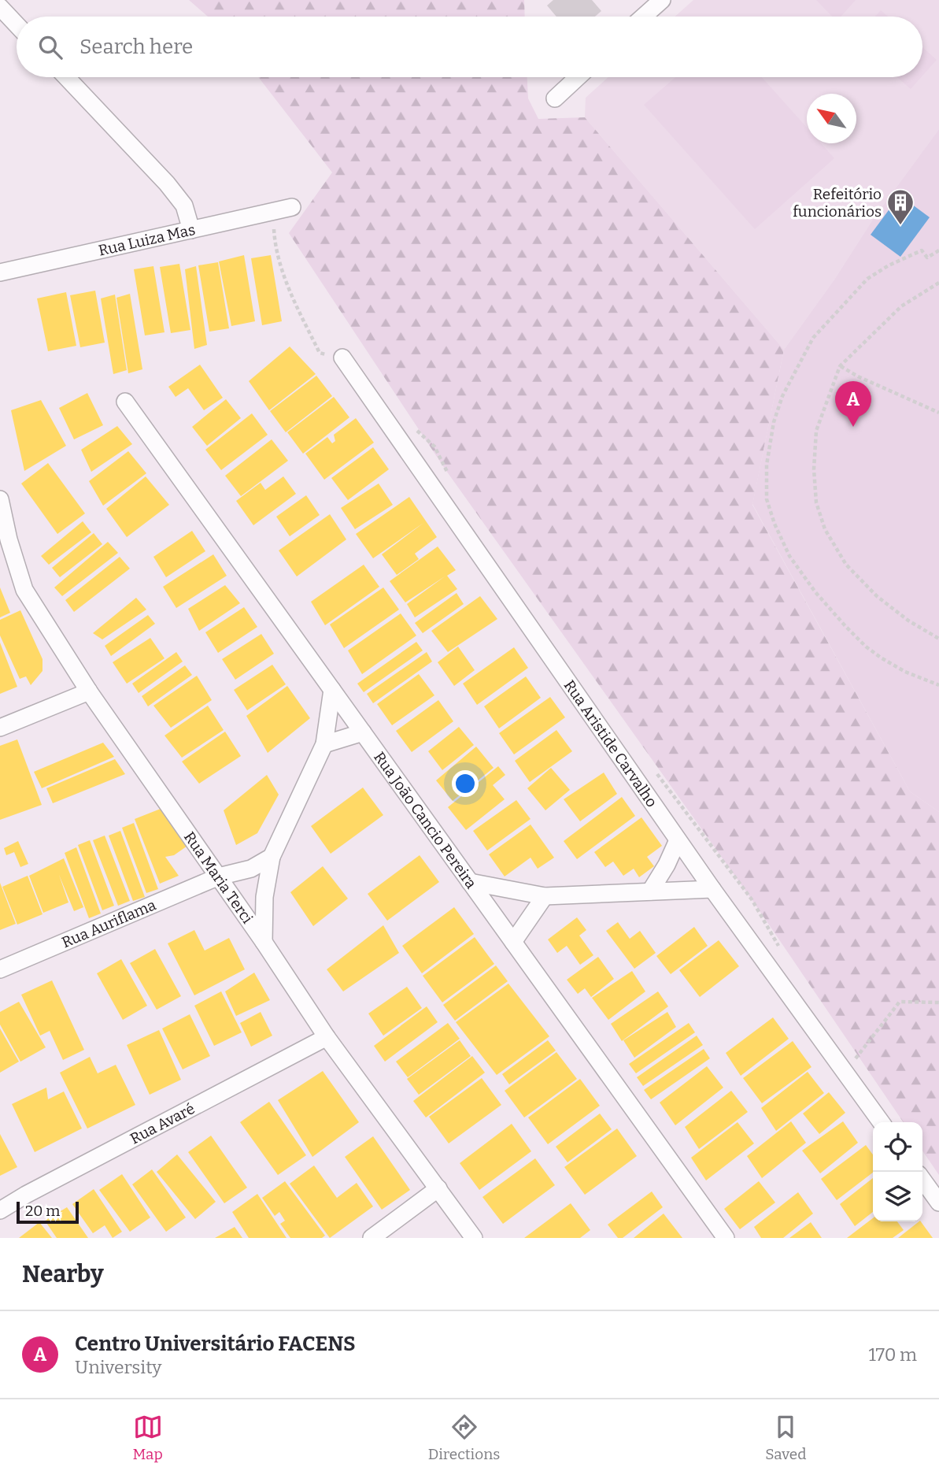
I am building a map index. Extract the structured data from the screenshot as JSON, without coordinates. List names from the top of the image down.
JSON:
{
  "streets": {
    "street": [
      "Rua Luiza Mas",
      "Rua Aristide Carvalho",
      "Rua João Cancio Pereira",
      "Rua Maria Terci",
      "Rua Auriflama",
      "Rua Avaré"
    ]
  },
  "crossings": [
    ["Rua Maria Terci", "Rua Auriflama"],
    ["Rua Maria Terci", "Rua Avaré"]
  ],
  "places": {
    "building": ["Refeitório funcionários"]
  },
  "scale_bar": "20 m",
  "north": "top left",
  "page": {
    "search": "Search here",
    "pins": "A",
    "scale": "20 m",
    "heading": "Nearby",
    "list": [
      {
        "mark": "A",
        "name": "Centro Universitário FACENS",
        "note": "University",
        "value": "170 m"
      }
    ],
    "nav": ["Map", "Directions", "Saved"]
  }
}
